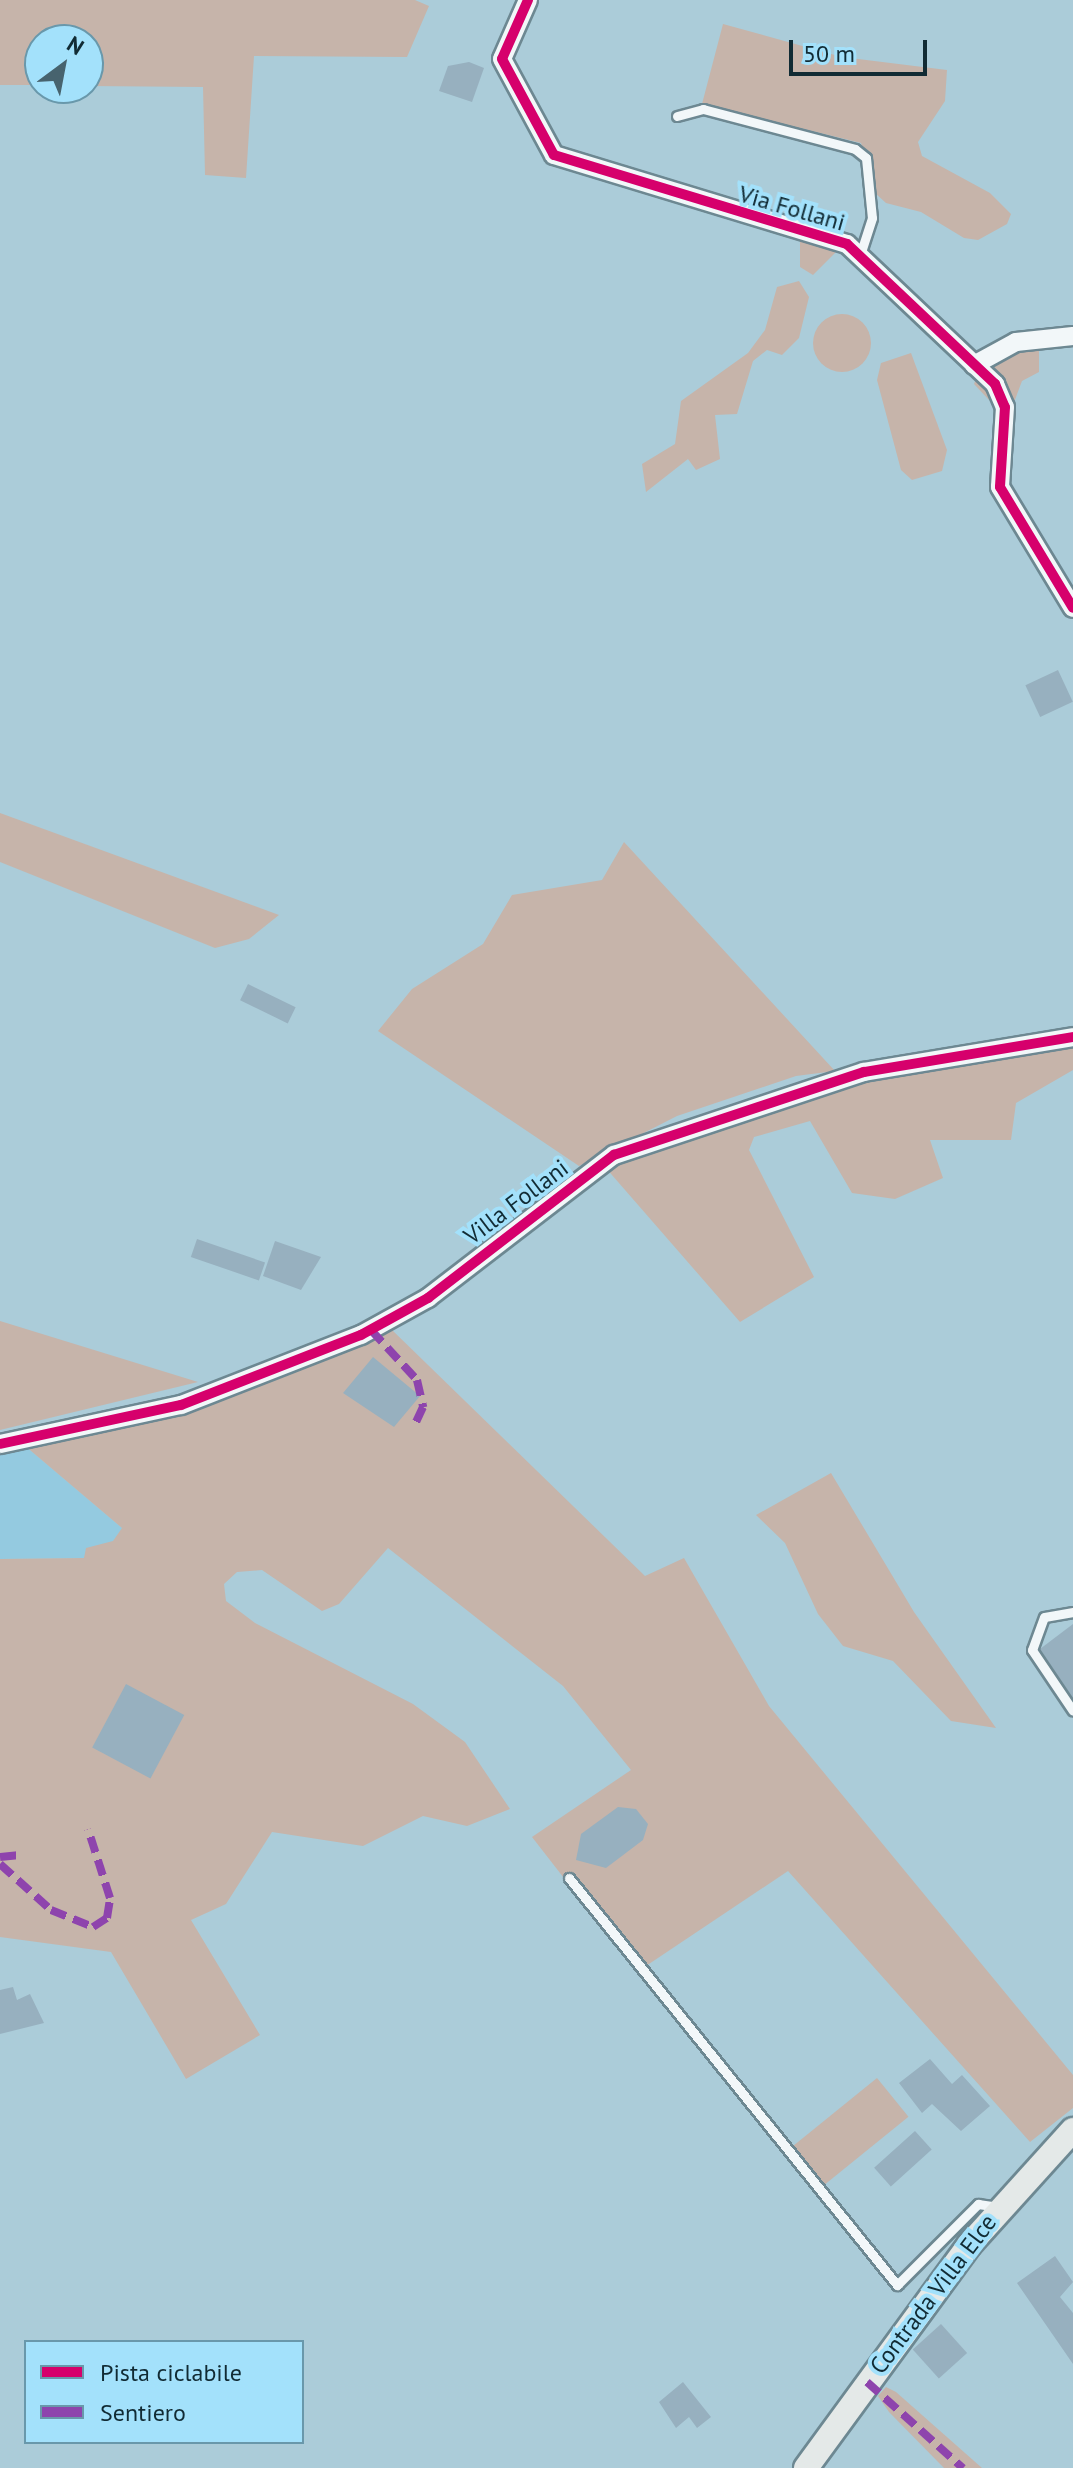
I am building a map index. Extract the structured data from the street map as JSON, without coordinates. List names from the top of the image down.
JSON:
{
  "streets": {
    "main road": ["Contrada Villa Elce"],
    "street": ["Via Follani", "Villa Follani"]
  },
  "legend": ["Pista ciclabile", "Sentiero"],
  "scale_bar": "50 m",
  "north": "top right"
}
